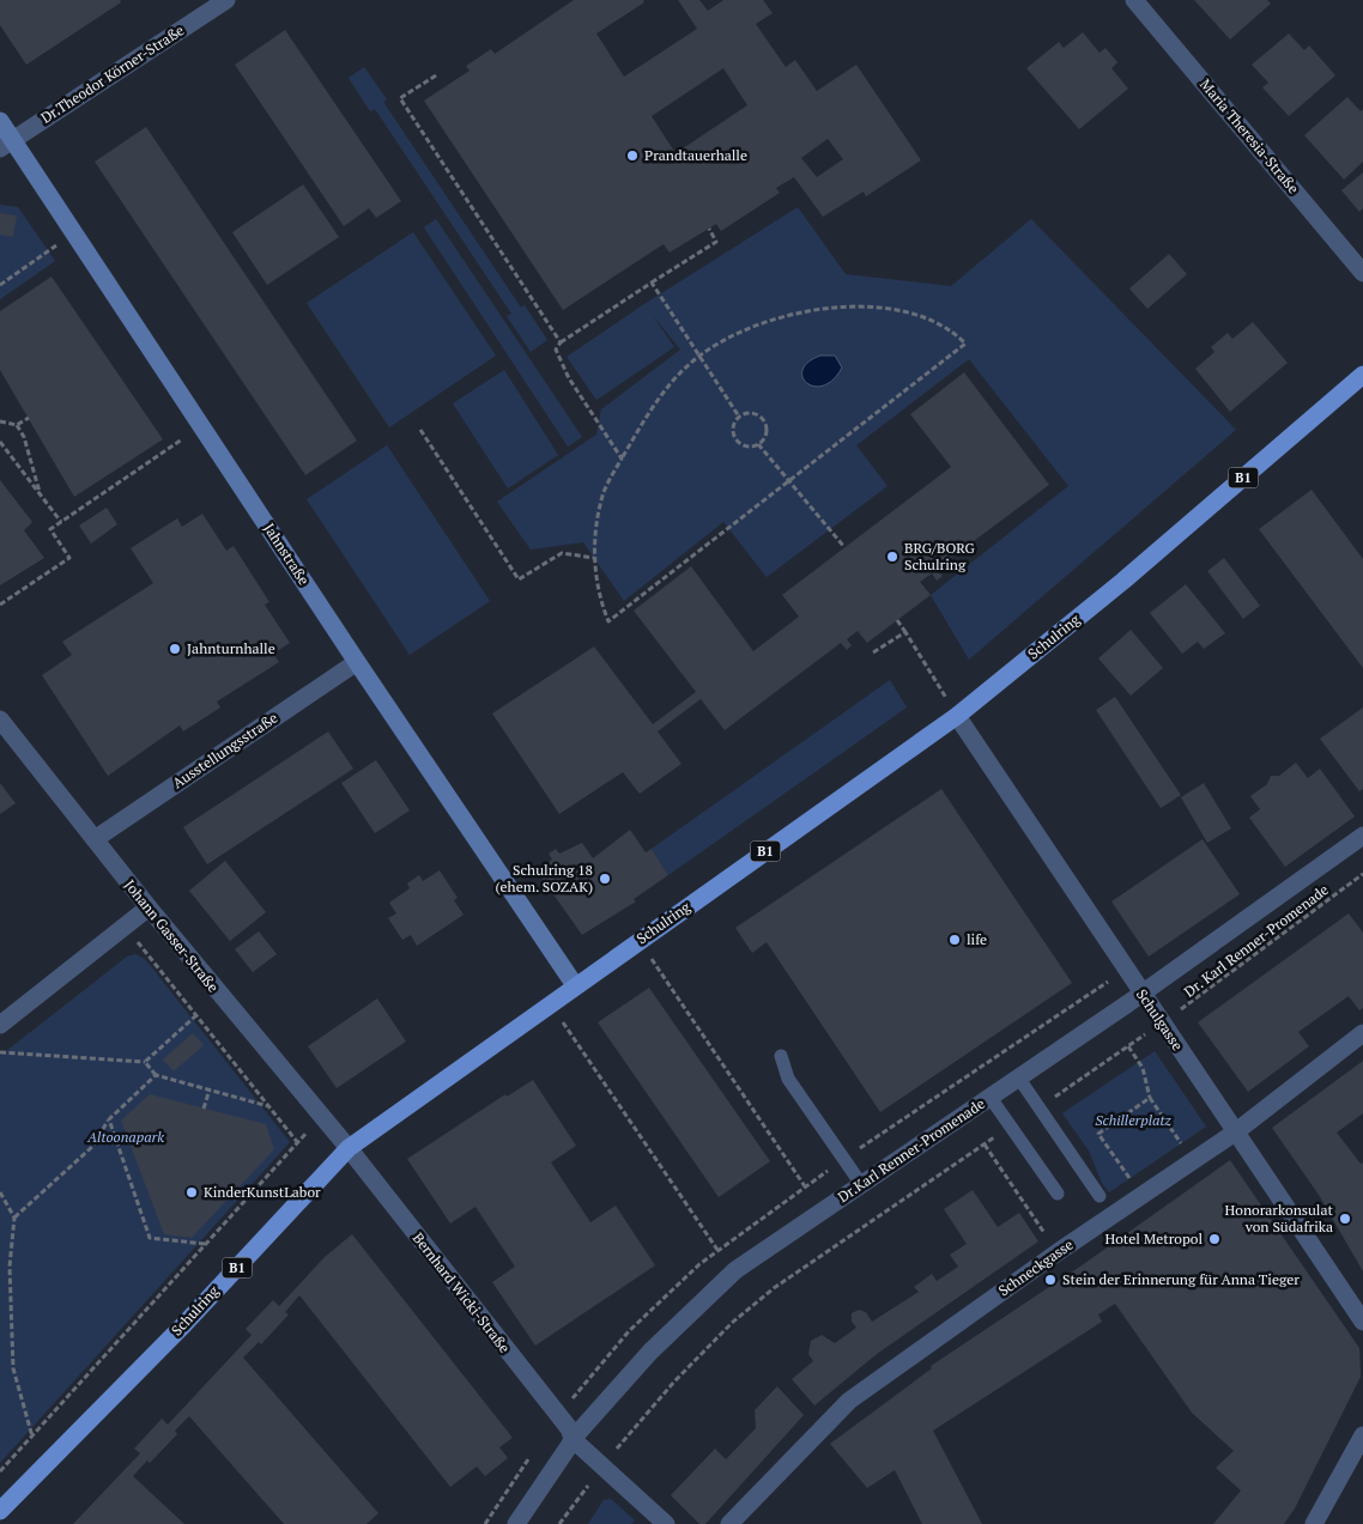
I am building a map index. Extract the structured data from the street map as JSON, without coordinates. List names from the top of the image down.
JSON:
{
  "streets": {
    "main road": ["B1", "Schulring"],
    "street": [
      "Dr.Theodor Körner-Straße",
      "Maria Theresia-Straße",
      "Jahnstraße",
      "Ausstellungsstraße",
      "Johann Gasser-Straße",
      "Schulgasse",
      "Dr.Karl Renner-Promenade",
      "Schneckgasse",
      "Bernhard Wicki-Straße"
    ],
    "path": ["Dr. Karl Renner-Promenade"]
  },
  "crossings": [
    ["Dr.Theodor Körner-Straße", "Jahnstraße"],
    ["Jahnstraße", "Schulring"],
    ["Jahnstraße", "Ausstellungsstraße"],
    ["Schulring", "Johann Gasser-Straße"],
    ["Schulring", "Schulgasse"],
    ["Schulring", "Bernhard Wicki-Straße"],
    ["Ausstellungsstraße", "Johann Gasser-Straße"],
    ["Johann Gasser-Straße", "Bernhard Wicki-Straße"],
    ["Dr. Karl Renner-Promenade", "Schulgasse"],
    ["Schulgasse", "Dr.Karl Renner-Promenade"],
    ["Schulgasse", "Schneckgasse"],
    ["Dr.Karl Renner-Promenade", "Bernhard Wicki-Straße"]
  ],
  "parks": ["Schillerplatz", "Altoonapark"],
  "places": [
    "Prandtauerhalle",
    "BRG/BORG Schulring",
    "Jahnturnhalle",
    "Schulring 18 (ehem. SOZAK)",
    "life",
    "KinderKunstLabor",
    "Honorarkonsulat von Südafrika",
    "Hotel Metropol",
    "Stein der Erinnerung für Anna Tieger"
  ]
}
